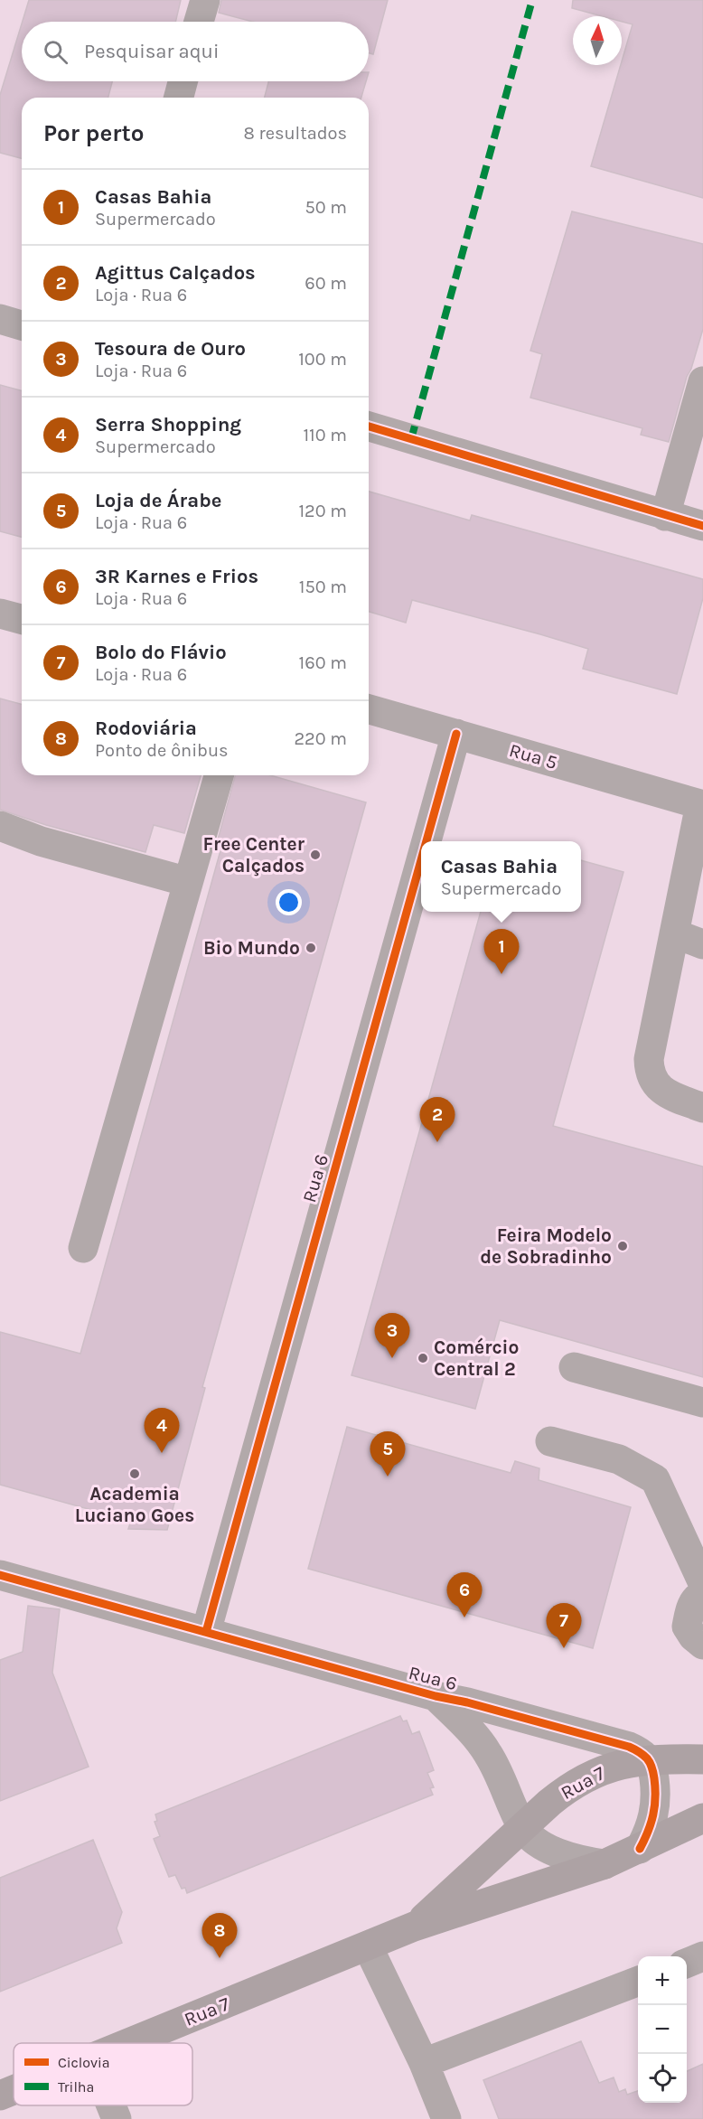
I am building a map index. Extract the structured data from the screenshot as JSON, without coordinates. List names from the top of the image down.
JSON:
{
  "streets": {
    "main road": ["Rua 7"],
    "street": ["Rua 5", "Rua 6"]
  },
  "crossings": [
    ["Rua 5", "Rua 6"],
    ["Rua 6", "Rua 7"]
  ],
  "places": [
    "Free Center Calçados",
    "Bio Mundo",
    "Feira Modelo de Sobradinho",
    "Comércio Central 2",
    "Academia Luciano Goes"
  ],
  "legend": ["Ciclovia", "Trilha"],
  "north": "top",
  "page": {
    "search": "Pesquisar aqui",
    "heading": ["Por perto", "8 resultados"],
    "list": [
      {
        "mark": "1",
        "name": "Casas Bahia",
        "note": "Supermercado",
        "value": "50 m"
      },
      {
        "mark": "2",
        "name": "Agittus Calçados",
        "note": "Loja · Rua 6",
        "value": "60 m"
      },
      {
        "mark": "3",
        "name": "Tesoura de Ouro",
        "note": "Loja · Rua 6",
        "value": "100 m"
      },
      {
        "mark": "4",
        "name": "Serra Shopping",
        "note": "Supermercado",
        "value": "110 m"
      },
      {
        "mark": "5",
        "name": "Loja de Árabe",
        "note": "Loja · Rua 6",
        "value": "120 m"
      },
      {
        "mark": "6",
        "name": "3R Karnes e Frios",
        "note": "Loja · Rua 6",
        "value": "150 m"
      },
      {
        "mark": "7",
        "name": "Bolo do Flávio",
        "note": "Loja · Rua 6",
        "value": "160 m"
      },
      {
        "mark": "8",
        "name": "Rodoviária",
        "note": "Ponto de ônibus",
        "value": "220 m"
      }
    ],
    "popup": ["Casas Bahia", "Supermercado"],
    "pins": [
      "1",
      "2",
      "3",
      "4",
      "5",
      "6",
      "7",
      "8"
    ],
    "map_buttons": ["+", "−"]
  }
}
